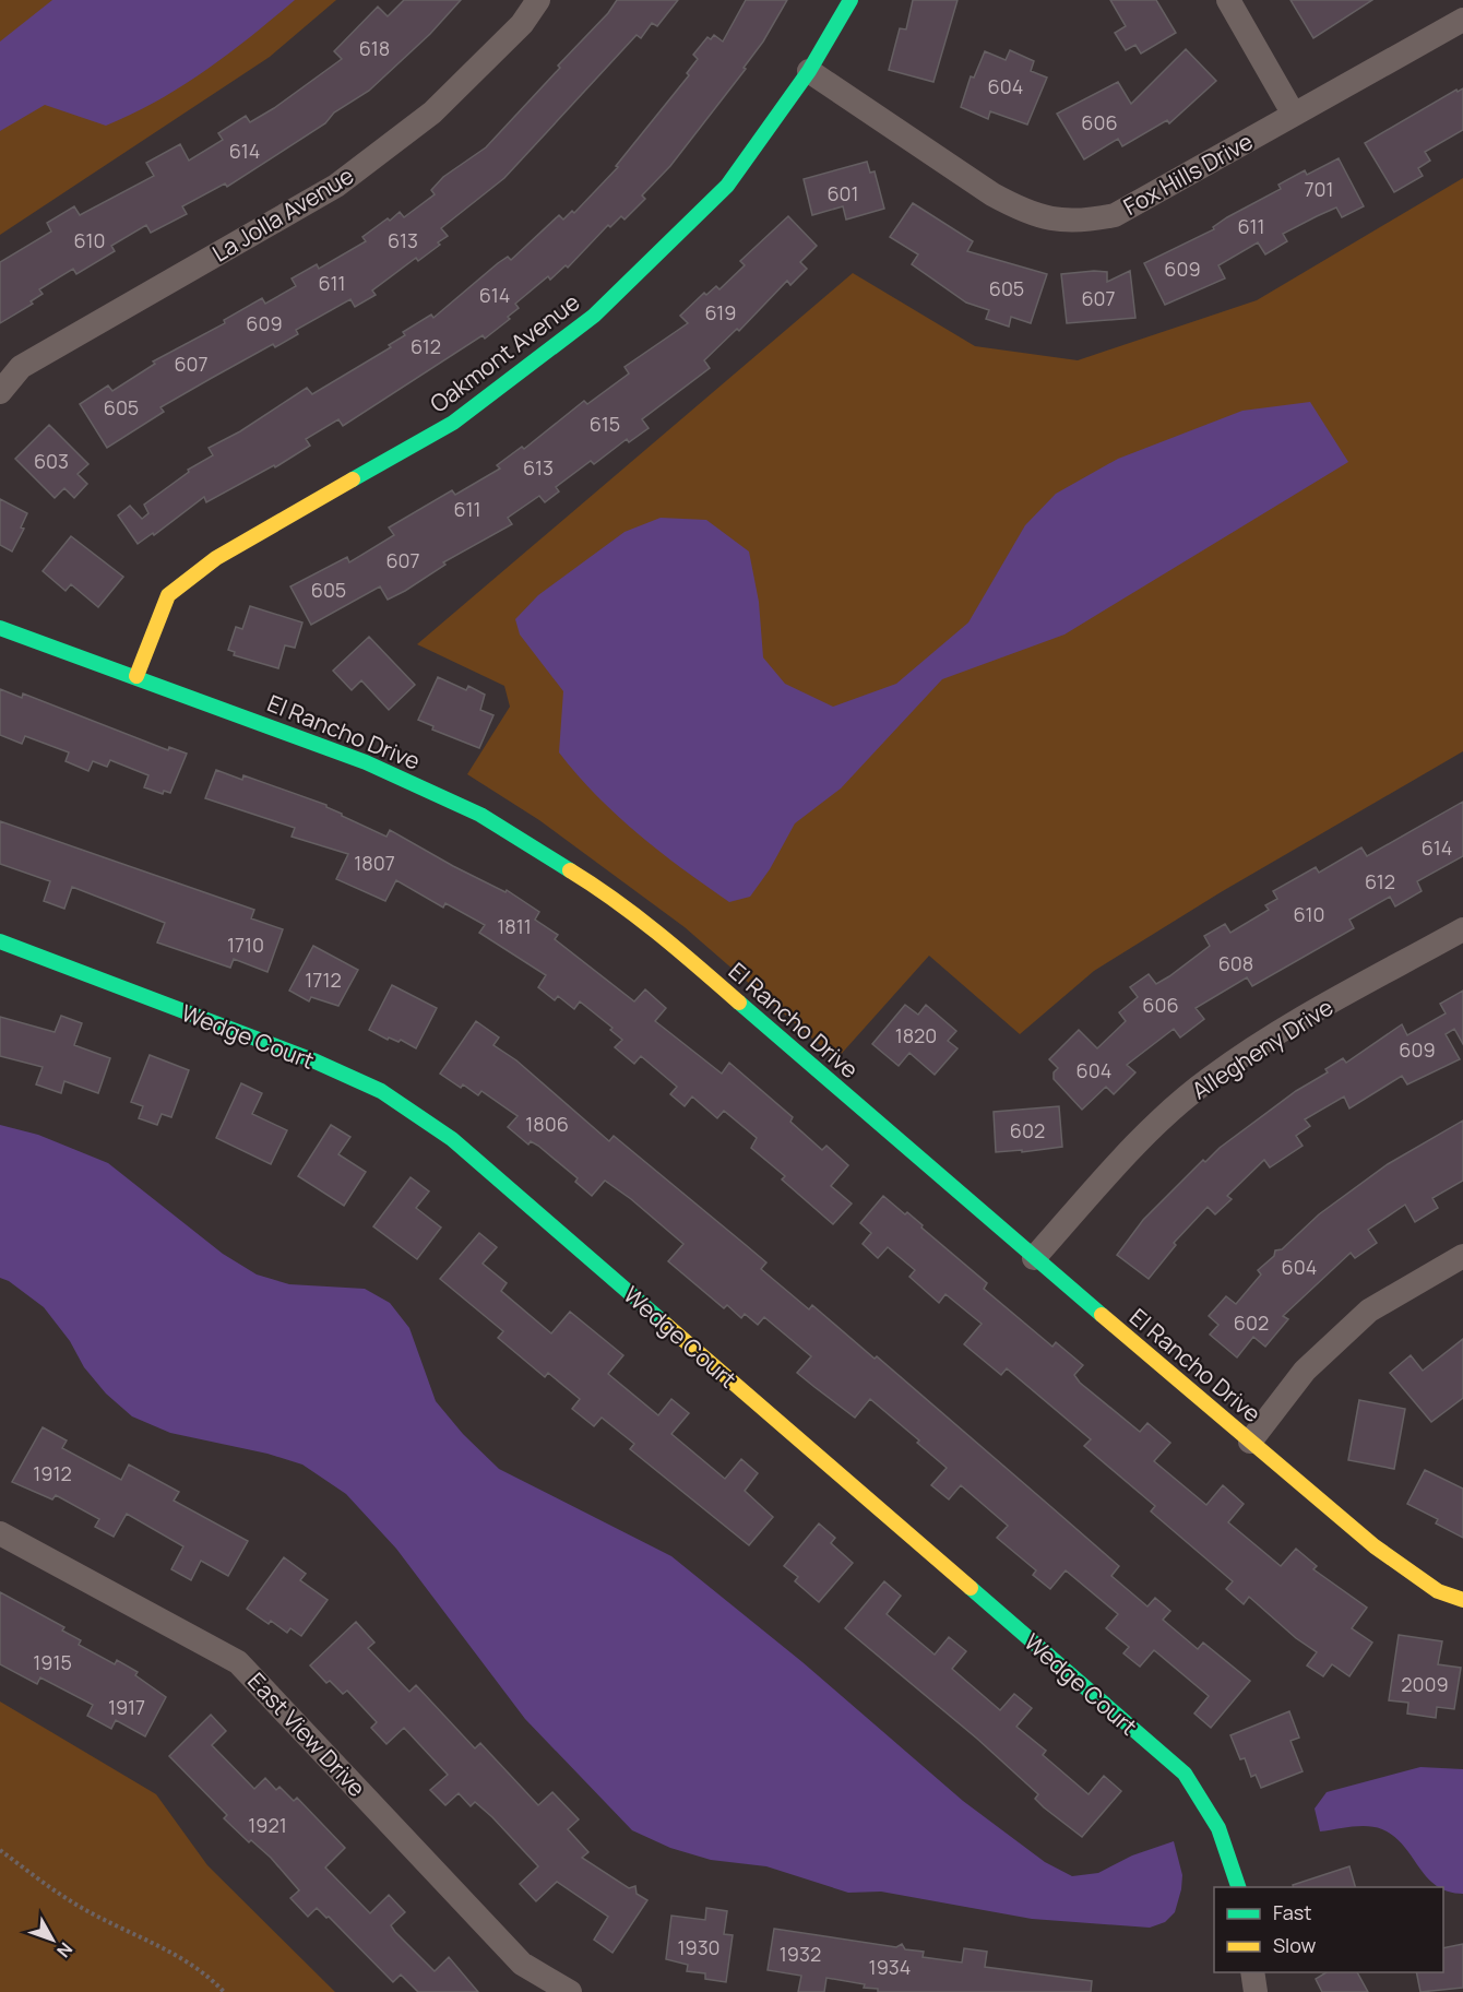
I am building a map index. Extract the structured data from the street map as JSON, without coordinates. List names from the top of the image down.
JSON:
{
  "streets": {
    "street": [
      "Fox Hills Drive",
      "La Jolla Avenue",
      "Oakmont Avenue",
      "El Rancho Drive",
      "Wedge Court",
      "Allegheny Drive",
      "East View Drive"
    ]
  },
  "crossings": [
    ["Fox Hills Drive", "Oakmont Avenue"],
    ["Oakmont Avenue", "El Rancho Drive"],
    ["El Rancho Drive", "Allegheny Drive"]
  ],
  "house_numbers": [
    "618",
    "604",
    "606",
    "614",
    "701",
    "601",
    "611",
    "610",
    "613",
    "609",
    "611",
    "605",
    "614",
    "607",
    "619",
    "609",
    "612",
    "607",
    "605",
    "615",
    "603",
    "613",
    "611",
    "607",
    "605",
    "614",
    "1807",
    "612",
    "610",
    "1811",
    "1710",
    "608",
    "1712",
    "606",
    "1820",
    "609",
    "604",
    "1806",
    "602",
    "604",
    "602",
    "1912",
    "1915",
    "2009",
    "1917",
    "1921",
    "1930",
    "1932",
    "1934"
  ],
  "legend": ["Fast", "Slow"],
  "north": "bottom right"
}
